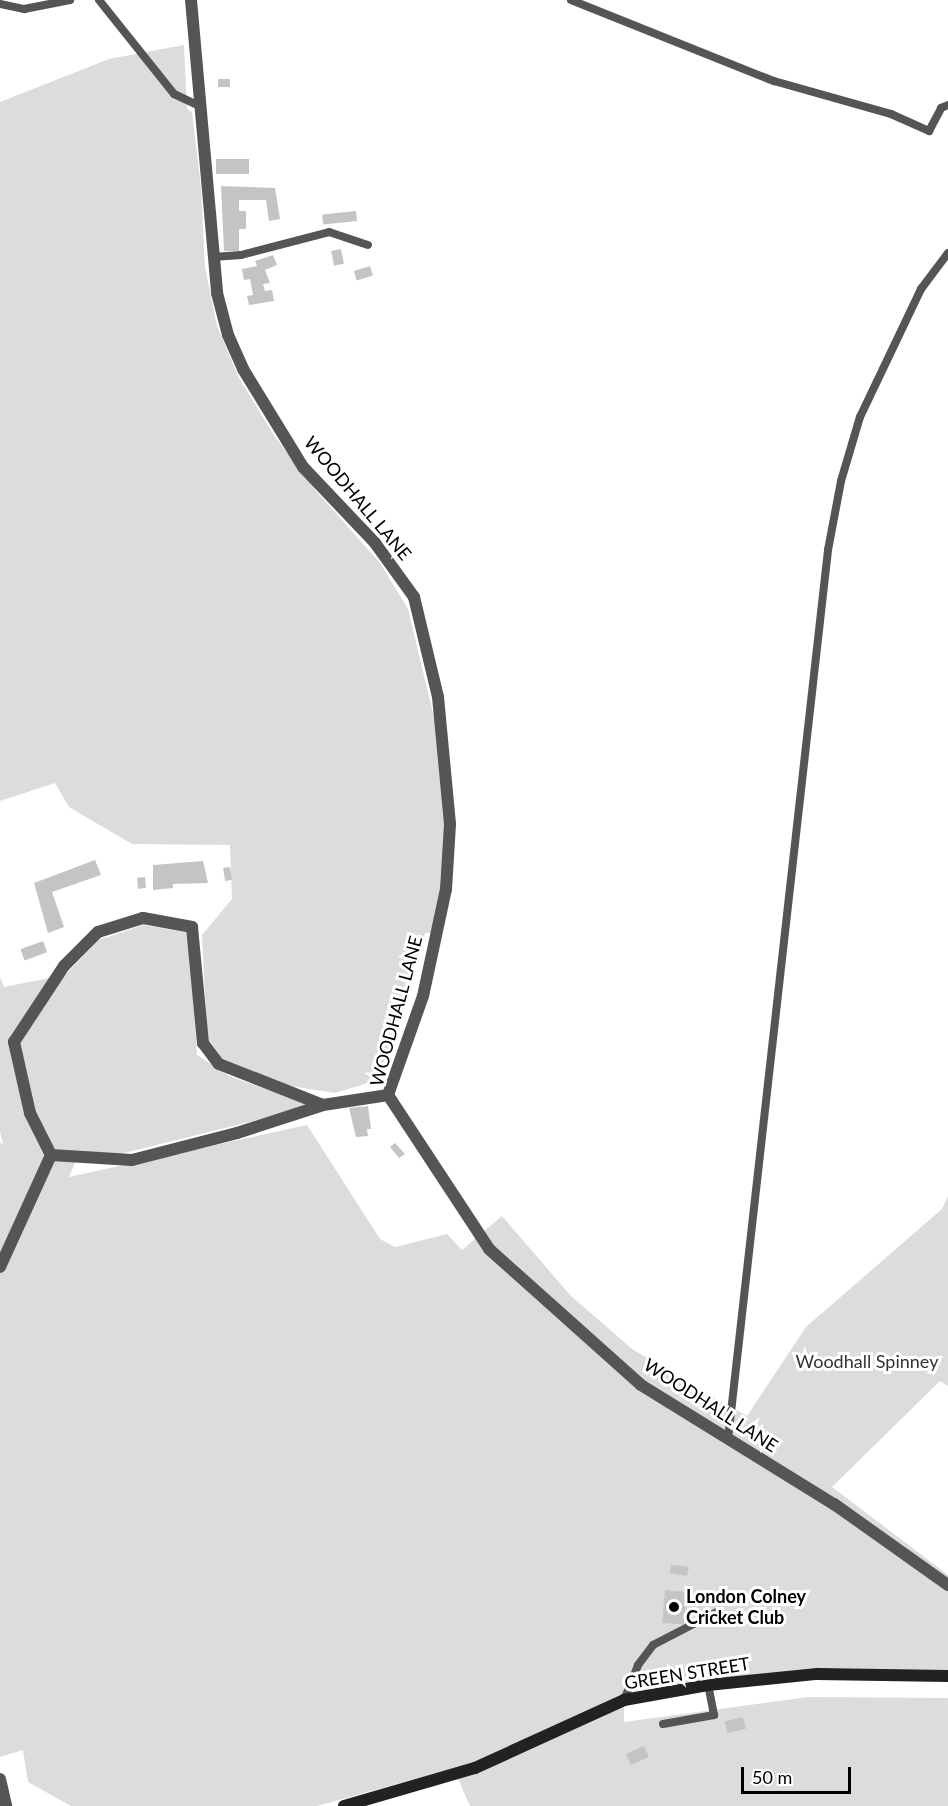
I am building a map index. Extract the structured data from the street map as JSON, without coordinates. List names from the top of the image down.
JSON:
{
  "streets": {
    "main road": ["GREEN STREET"],
    "street": ["WOODHALL LANE"]
  },
  "parks": ["Woodhall Spinney"],
  "places": ["London Colney Cricket Club"],
  "scale_bar": "50 m"
}
